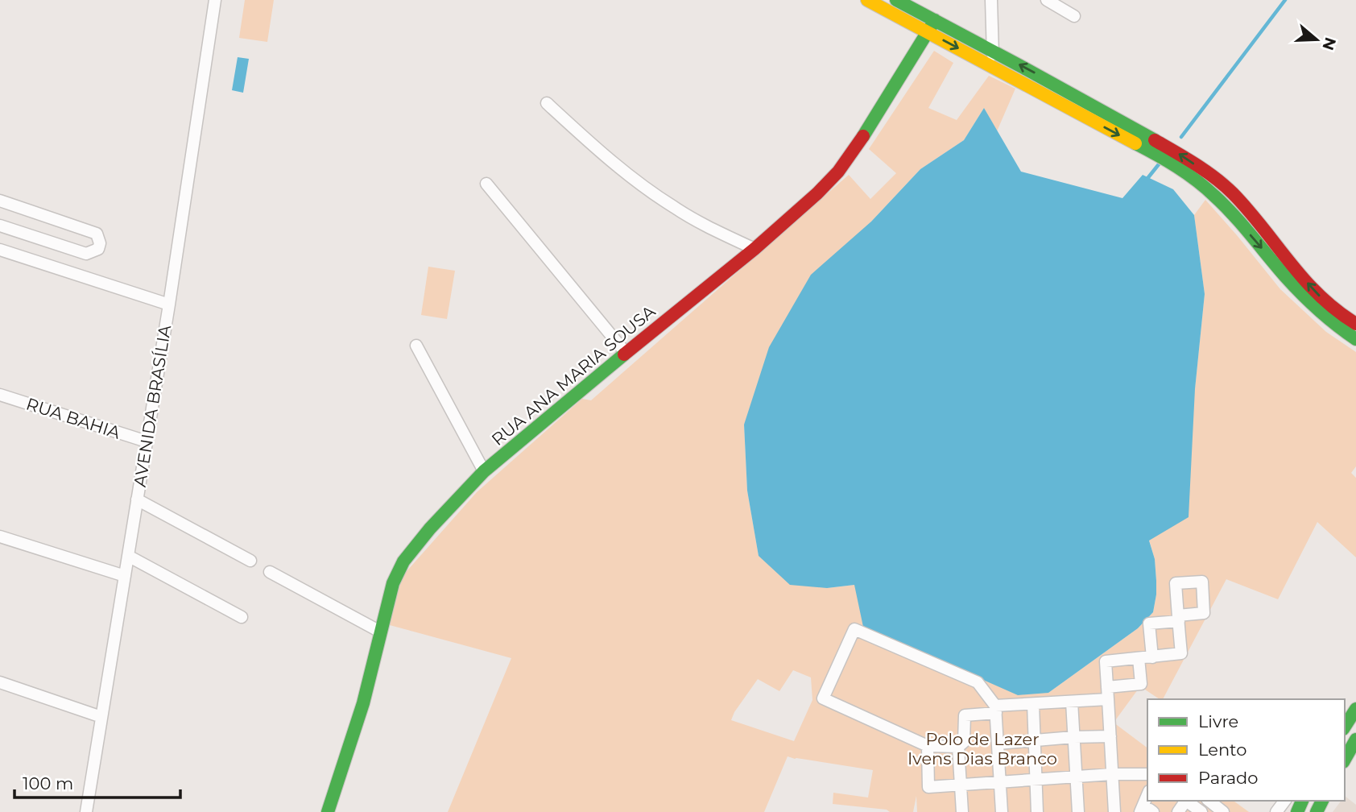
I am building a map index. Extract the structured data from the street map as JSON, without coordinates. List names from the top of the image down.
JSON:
{
  "streets": {
    "main road": ["RUA ANA MARIA SOUSA"],
    "street": ["AVENIDA BRASÍLIA", "RUA BAHIA"]
  },
  "crossings": [
    ["AVENIDA BRASÍLIA", "RUA BAHIA"]
  ],
  "parks": ["Polo de Lazer Ivens Dias Branco"],
  "legend": ["Livre", "Lento", "Parado"],
  "scale_bar": "100 m",
  "north": "right"
}
